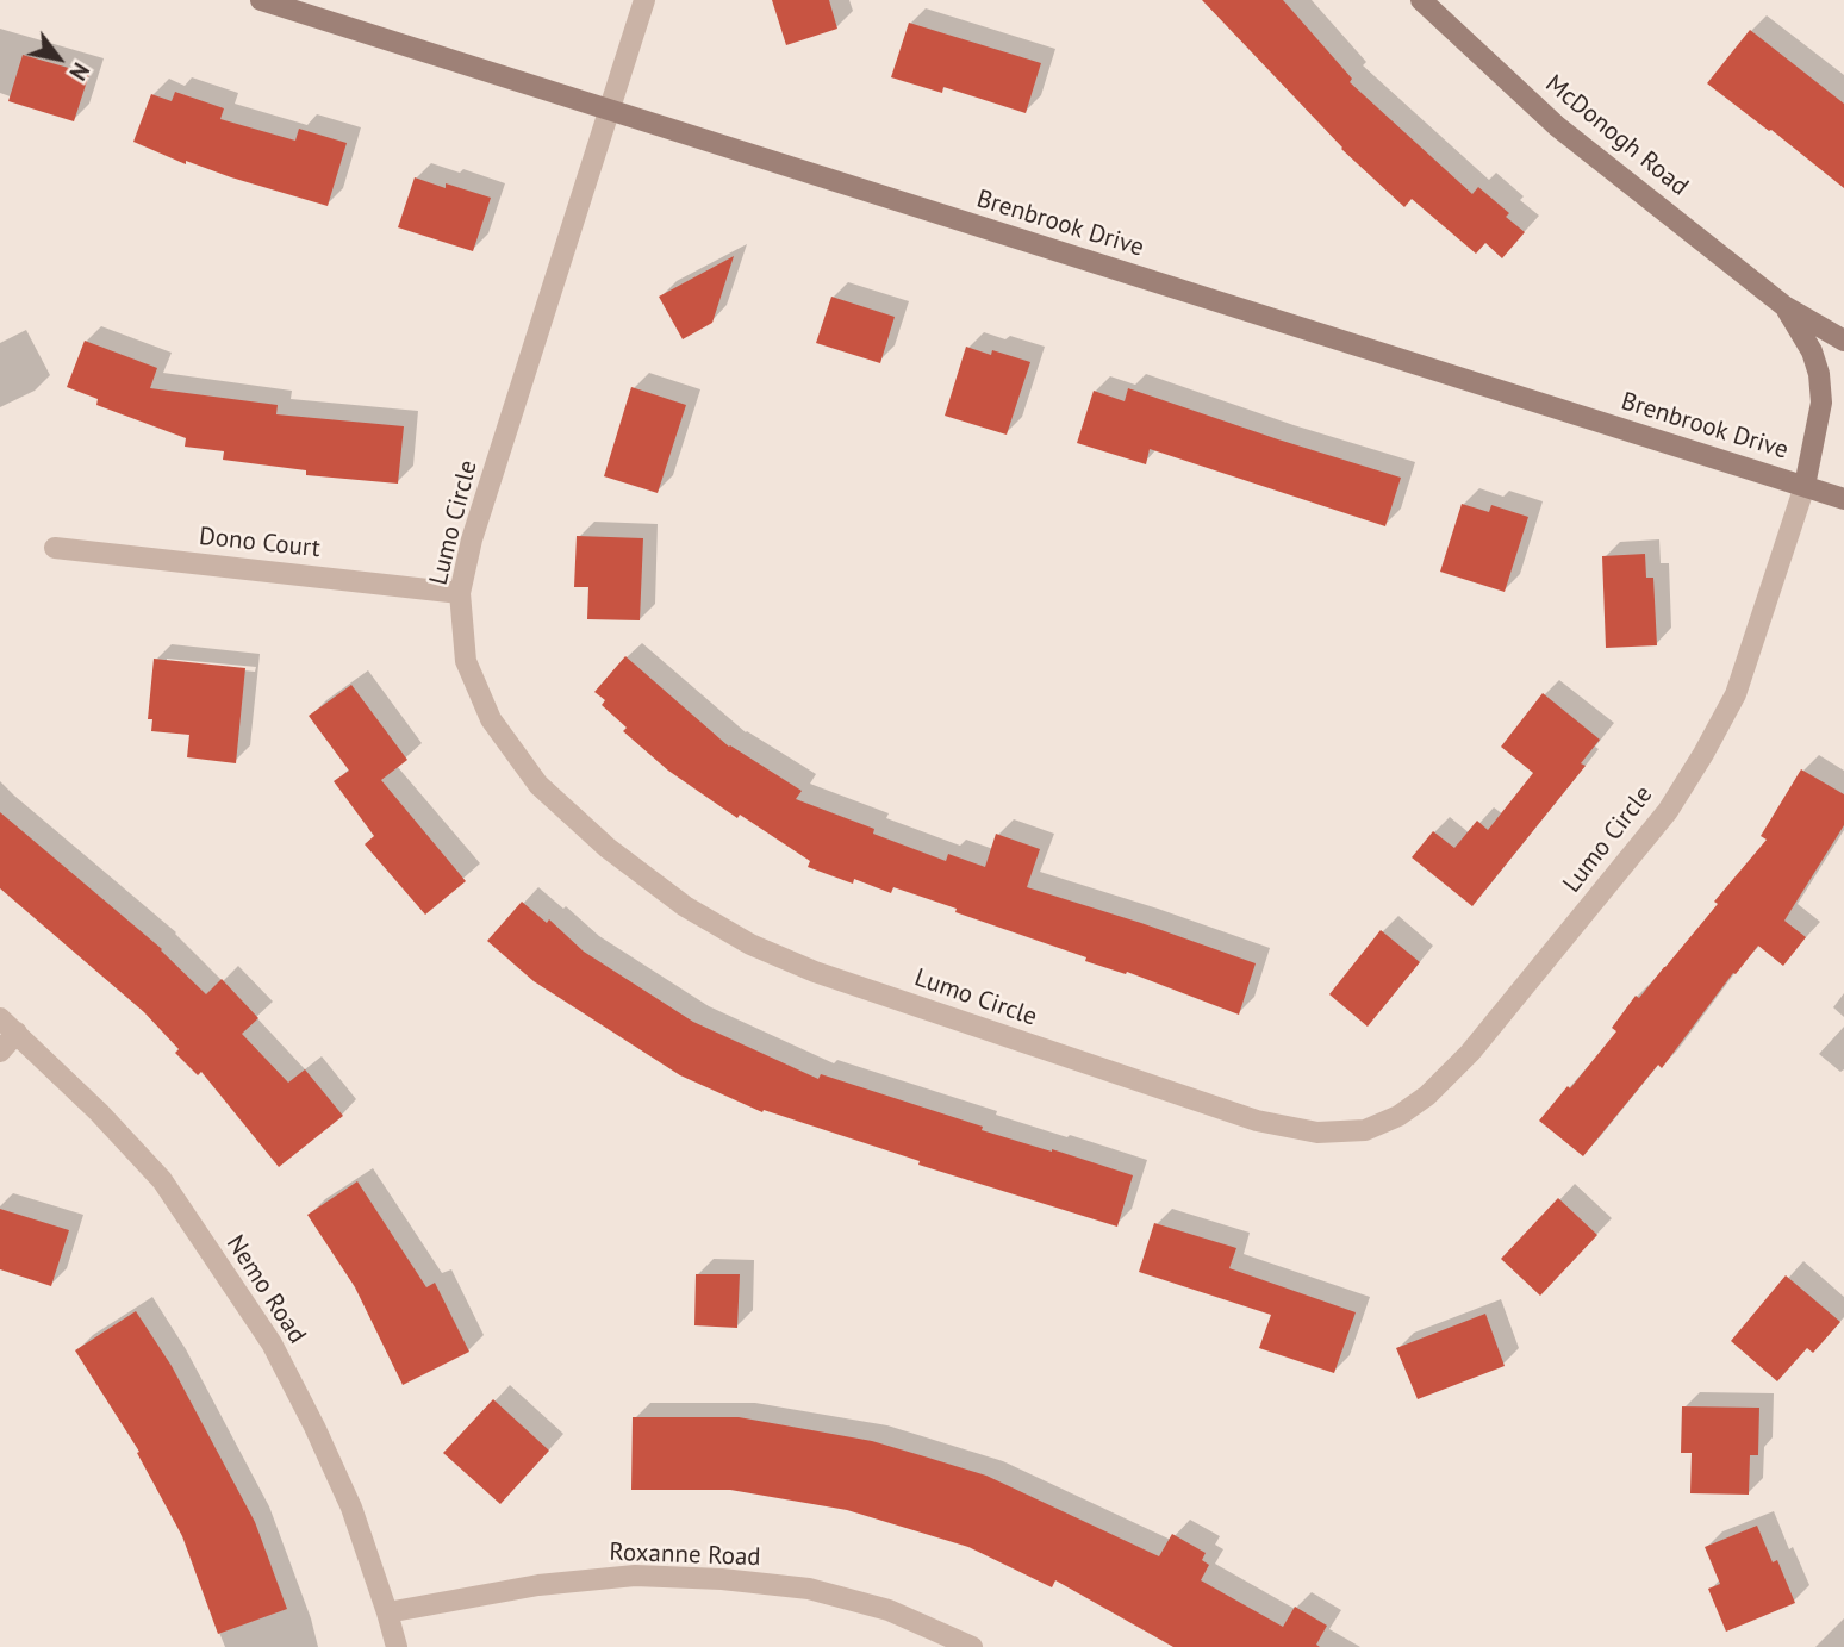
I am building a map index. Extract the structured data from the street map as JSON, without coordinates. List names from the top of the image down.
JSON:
{
  "streets": {
    "main road": ["McDonogh Road", "Brenbrook Drive"],
    "street": [
      "Lumo Circle",
      "Dono Court",
      "Nemo Road",
      "Roxanne Road"
    ]
  },
  "crossings": [
    ["McDonogh Road", "Brenbrook Drive"],
    ["McDonogh Road", "Lumo Circle"],
    ["Brenbrook Drive", "Lumo Circle"],
    ["Lumo Circle", "Dono Court"],
    ["Nemo Road", "Roxanne Road"]
  ],
  "north": "bottom right"
}
